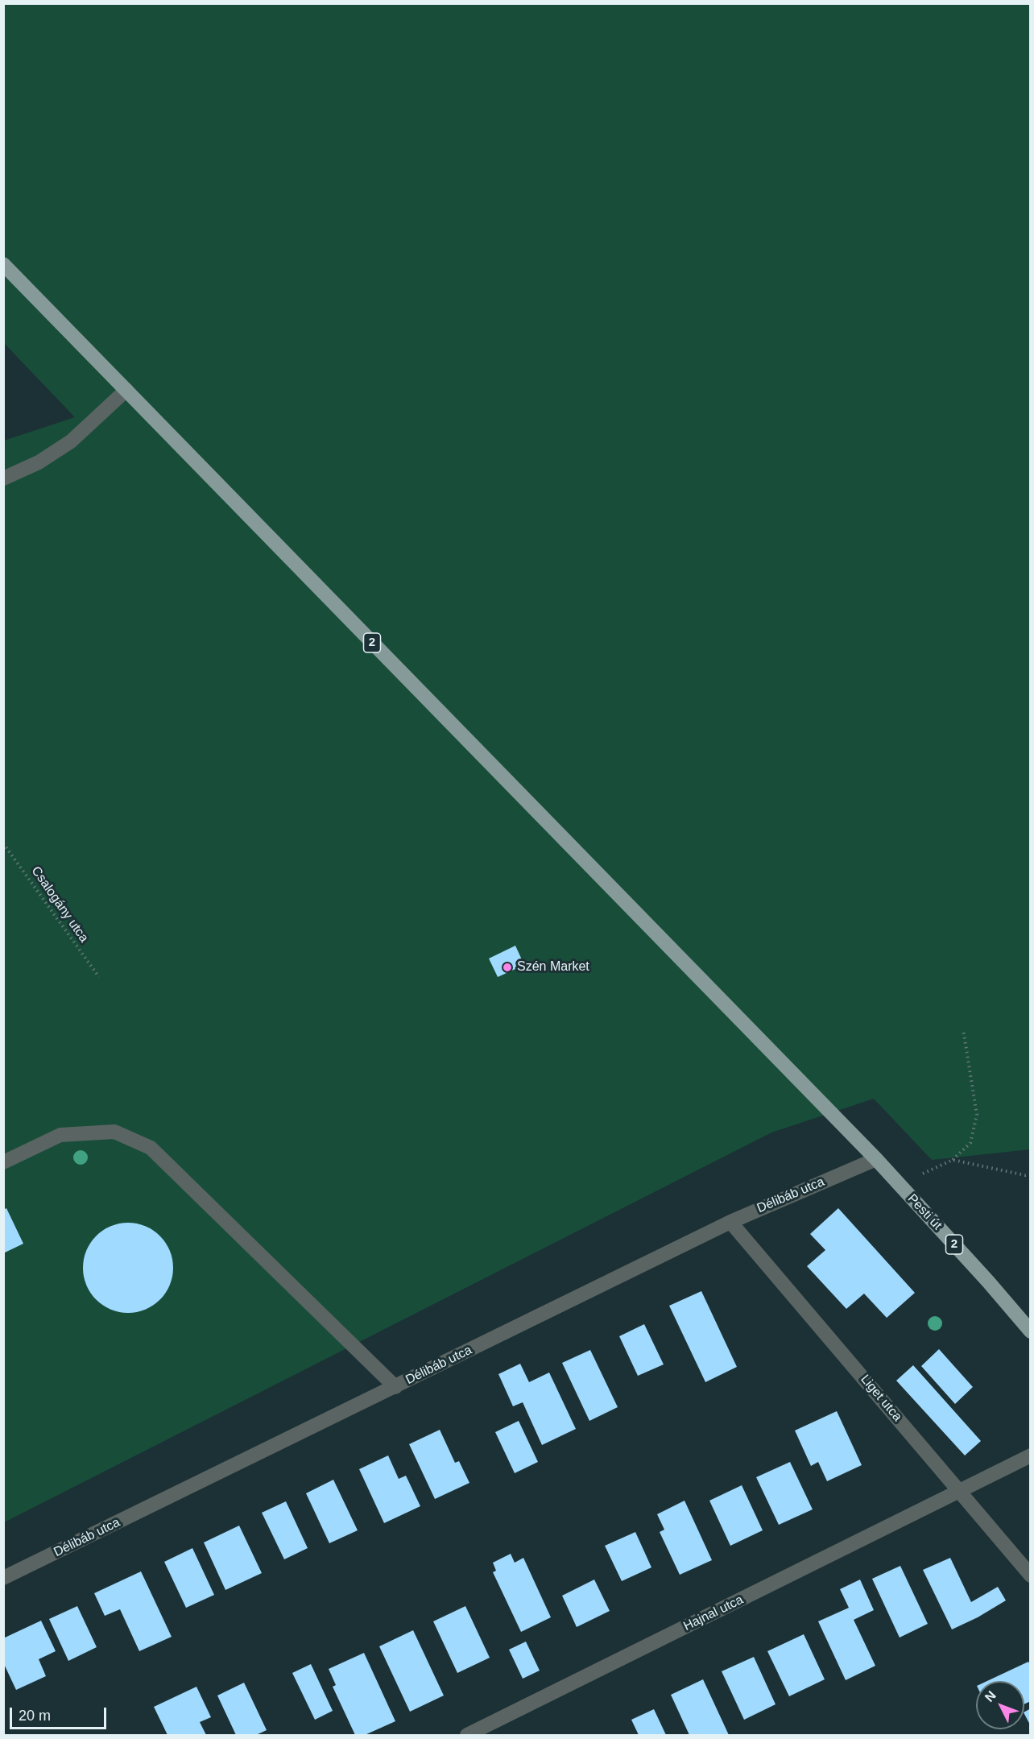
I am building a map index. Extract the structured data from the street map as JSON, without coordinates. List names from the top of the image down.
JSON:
{
  "streets": {
    "main road": ["2", "Pesti út"],
    "street": ["Délibáb utca", "Liget utca", "Hajnal utca"],
    "path": ["Csalogány utca"]
  },
  "crossings": [
    ["2", "Délibáb utca"],
    ["2", "Pesti út"],
    ["Délibáb utca", "Pesti út"],
    ["Délibáb utca", "Liget utca"],
    ["Liget utca", "Hajnal utca"]
  ],
  "places": ["Szén Market"],
  "scale_bar": "20 m",
  "north": "top left"
}
